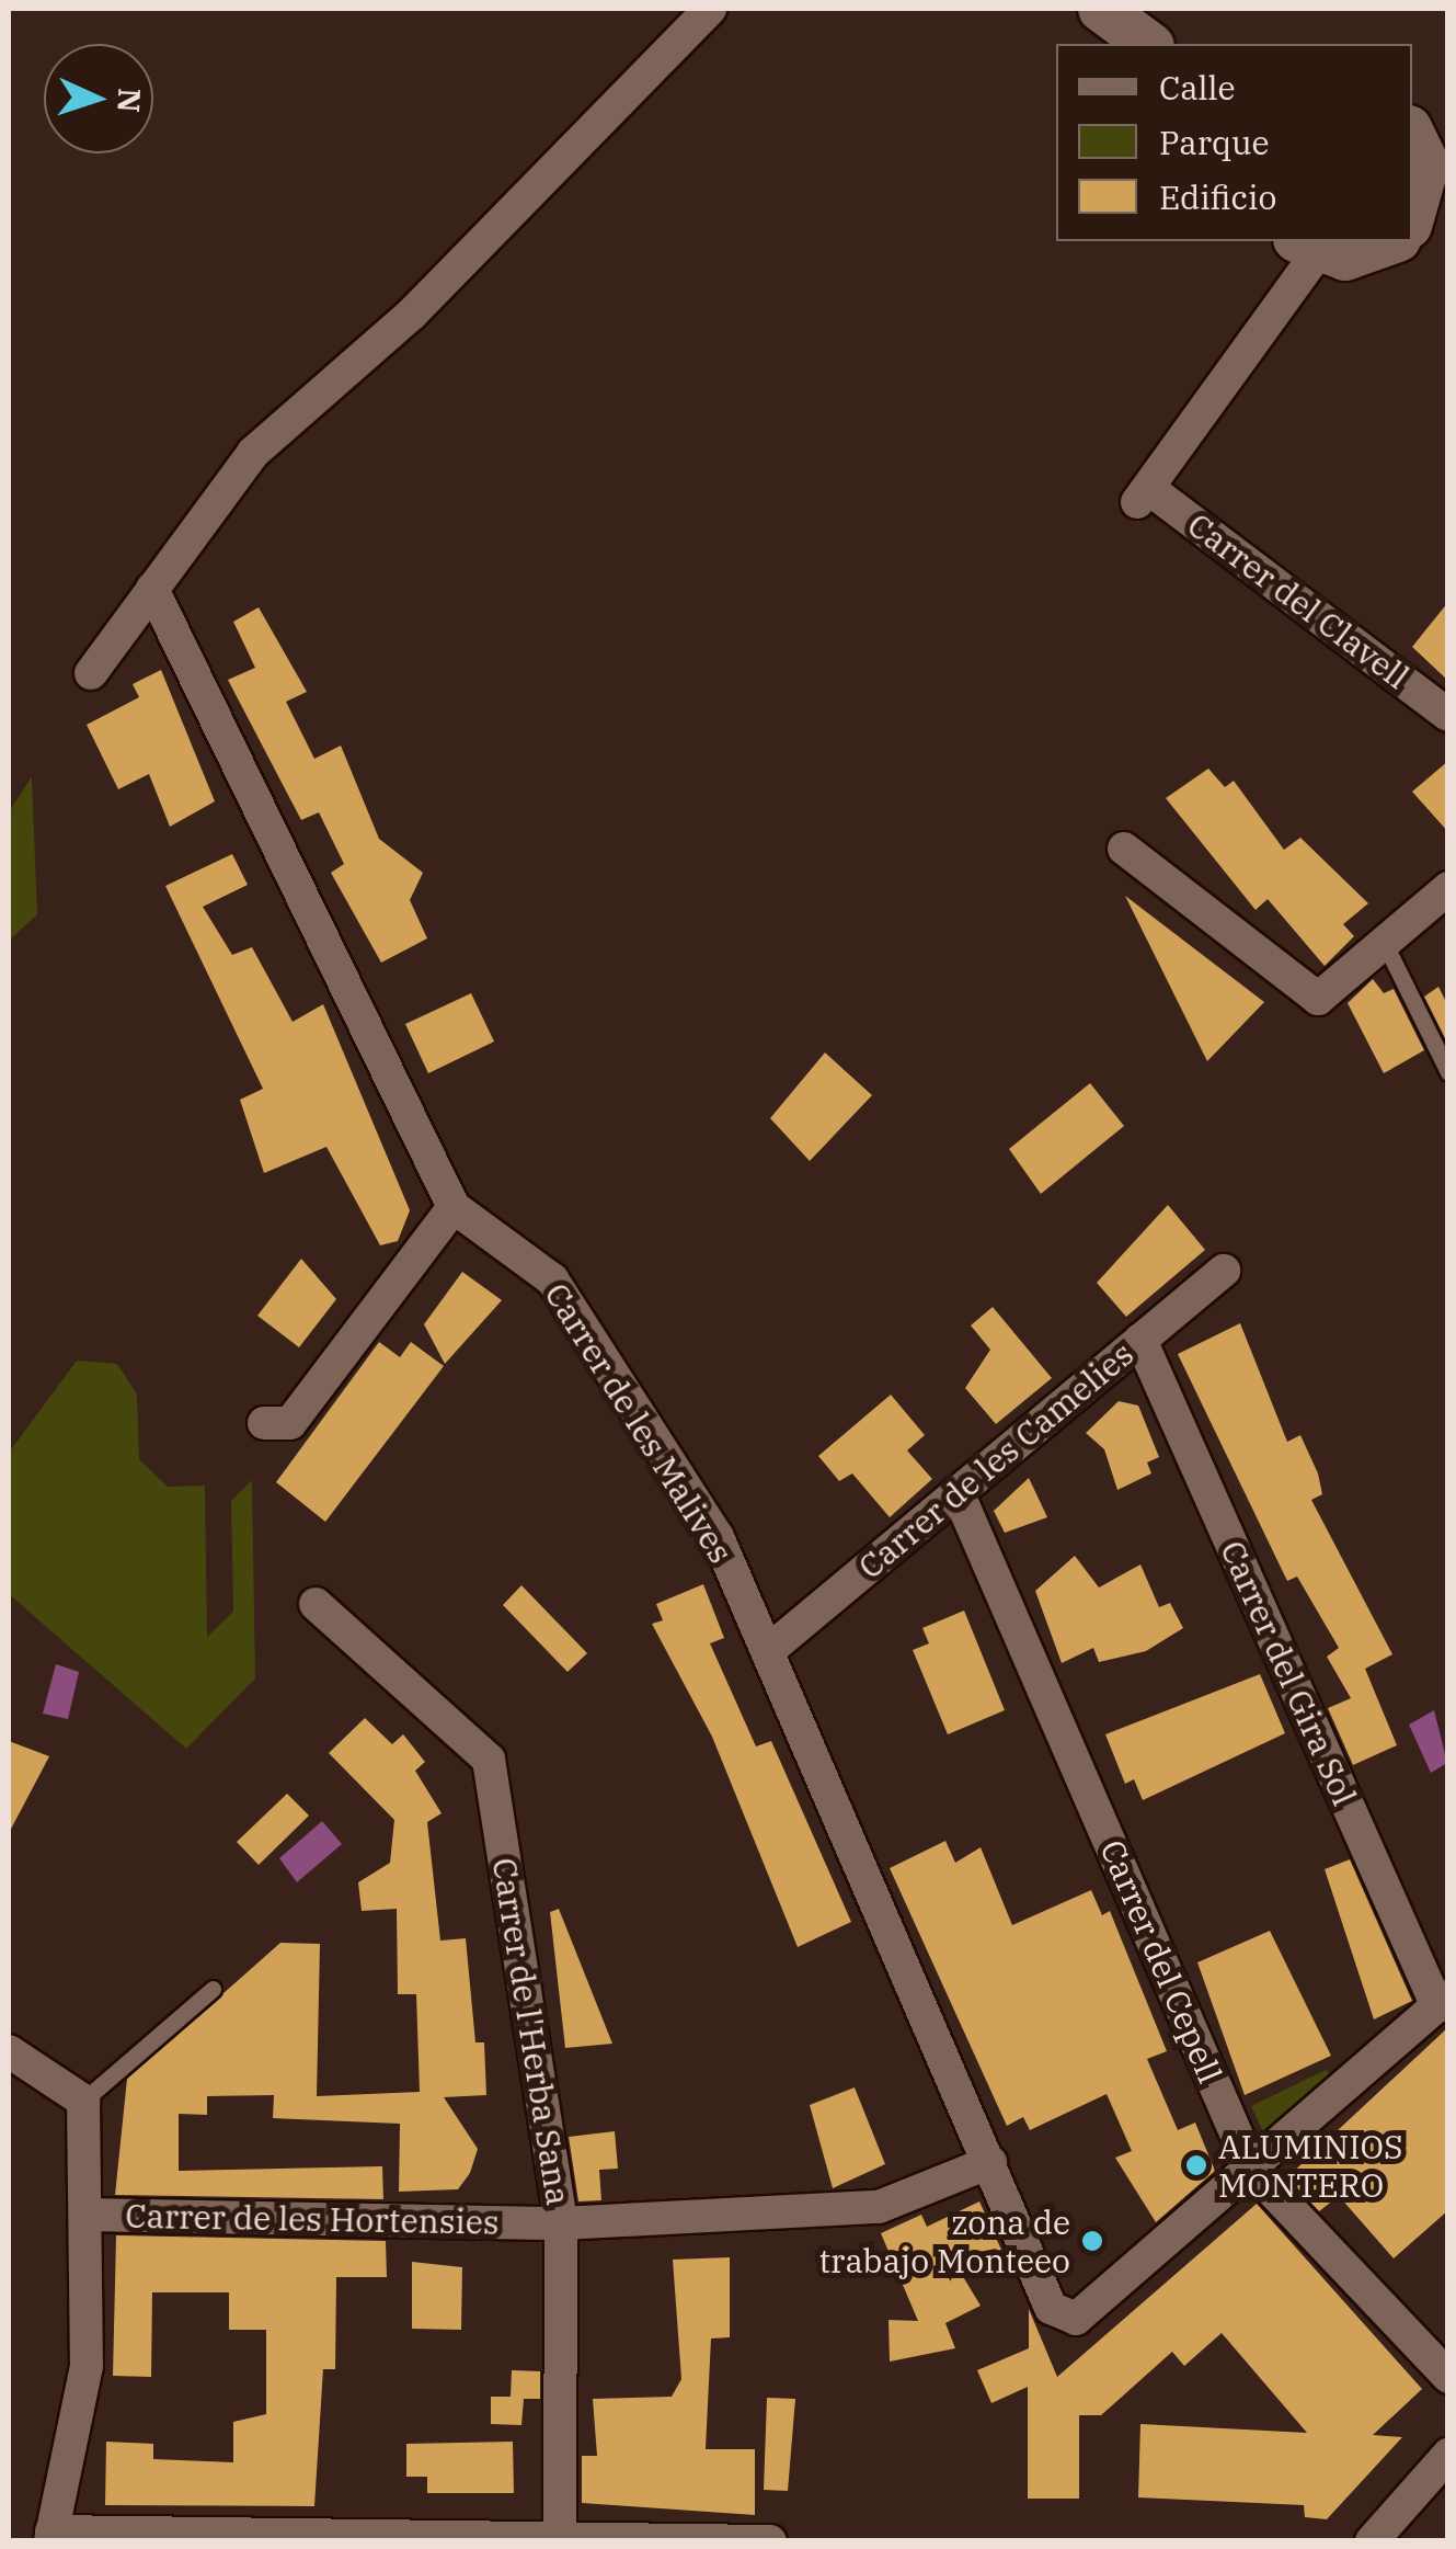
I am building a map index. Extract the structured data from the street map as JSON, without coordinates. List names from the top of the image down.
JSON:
{
  "streets": {
    "street": [
      "Carrer del Clavell",
      "Carrer de les Malives",
      "Carrer de les Camelies",
      "Carrer del Gira Sol",
      "Carrer del Cepell",
      "Carrer de l'Herba Sana",
      "Carrer de les Hortensies"
    ]
  },
  "crossings": [
    ["Carrer de les Malives", "Carrer de les Camelies"],
    ["Carrer de les Malives", "Carrer del Cepell"],
    ["Carrer de les Malives", "Carrer de les Hortensies"],
    ["Carrer de les Camelies", "Carrer del Gira Sol"],
    ["Carrer de les Camelies", "Carrer del Cepell"],
    ["Carrer de l'Herba Sana", "Carrer de les Hortensies"]
  ],
  "places": ["ALUMINIOS MONTERO", "zona de trabajo Monteeo"],
  "legend": ["Calle", "Parque", "Edificio"],
  "north": "right"
}
